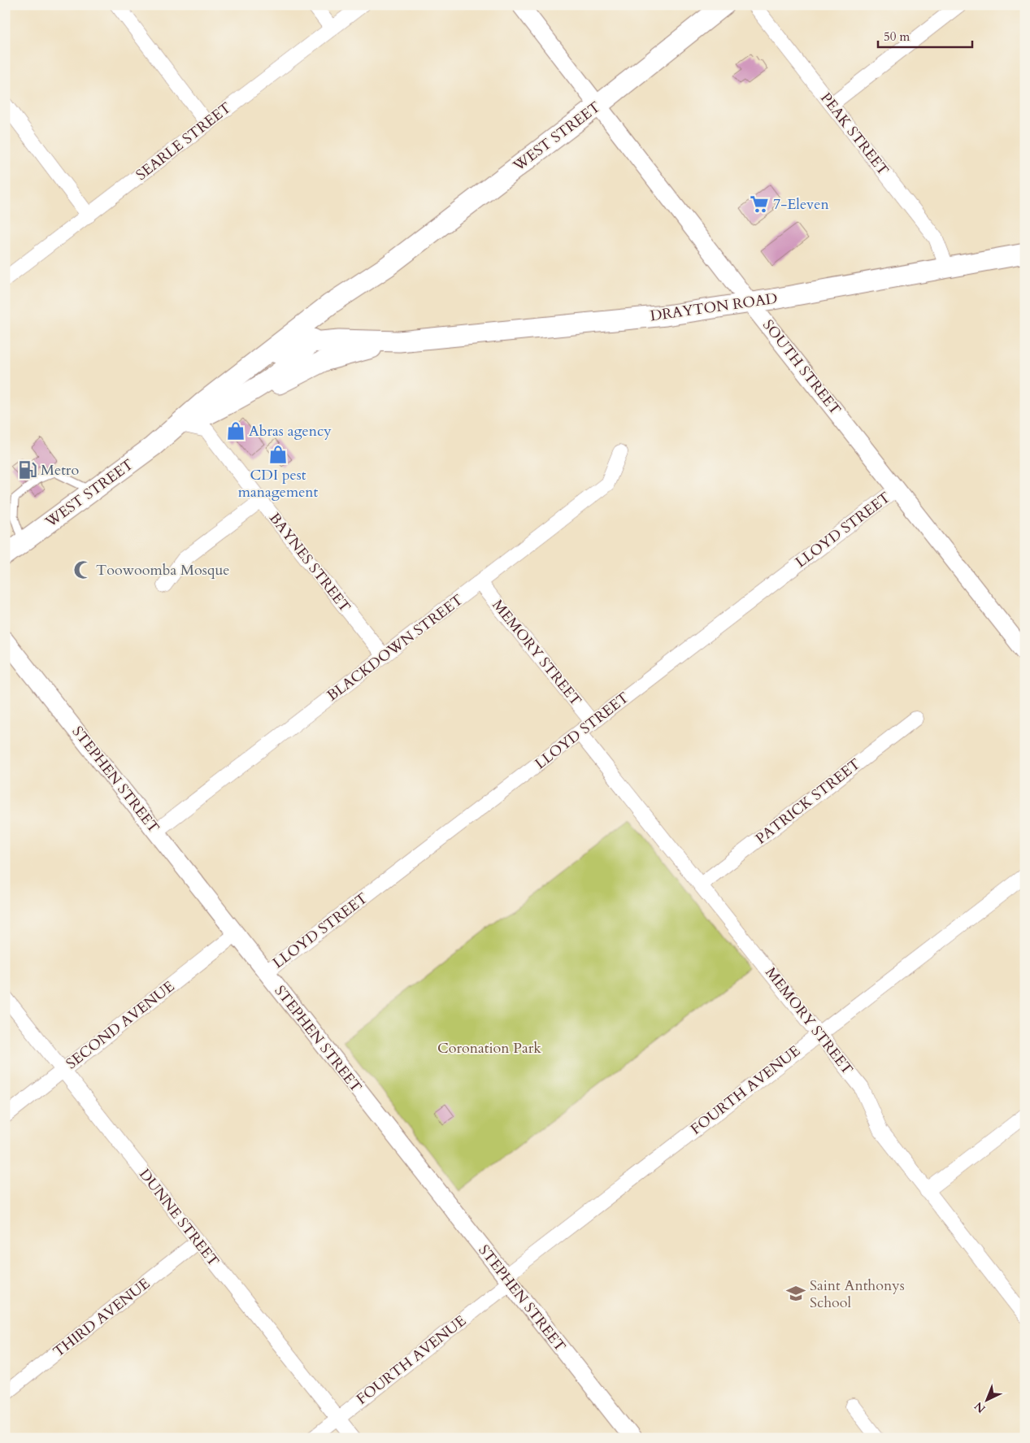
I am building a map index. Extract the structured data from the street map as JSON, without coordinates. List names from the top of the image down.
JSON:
{
  "streets": {
    "main road": ["WEST STREET", "DRAYTON ROAD"],
    "street": [
      "PEAK STREET",
      "SEARLE STREET",
      "SOUTH STREET",
      "LLOYD STREET",
      "BAYNES STREET",
      "BLACKDOWN STREET",
      "MEMORY STREET",
      "STEPHEN STREET",
      "PATRICK STREET",
      "SECOND AVENUE",
      "FOURTH AVENUE",
      "DUNNE STREET",
      "THIRD AVENUE"
    ]
  },
  "crossings": [
    ["PEAK STREET", "DRAYTON ROAD"],
    ["WEST STREET", "SOUTH STREET"],
    ["DRAYTON ROAD", "SOUTH STREET"],
    ["SOUTH STREET", "LLOYD STREET"],
    ["LLOYD STREET", "MEMORY STREET"],
    ["LLOYD STREET", "STEPHEN STREET"],
    ["BAYNES STREET", "BLACKDOWN STREET"],
    ["BLACKDOWN STREET", "MEMORY STREET"],
    ["BLACKDOWN STREET", "STEPHEN STREET"],
    ["MEMORY STREET", "PATRICK STREET"],
    ["MEMORY STREET", "FOURTH AVENUE"],
    ["STEPHEN STREET", "SECOND AVENUE"],
    ["STEPHEN STREET", "FOURTH AVENUE"],
    ["SECOND AVENUE", "DUNNE STREET"],
    ["FOURTH AVENUE", "DUNNE STREET"],
    ["DUNNE STREET", "THIRD AVENUE"]
  ],
  "parks": ["Coronation Park"],
  "places": {
    "supermarket": ["7-Eleven"],
    "shop": ["Abras agency", "CDI pest management"],
    "fuel station": ["Metro"],
    "mosque": ["Toowoomba Mosque"],
    "school or university": ["Saint Anthonys School"]
  },
  "scale_bar": "50 m",
  "north": "bottom left"
}
